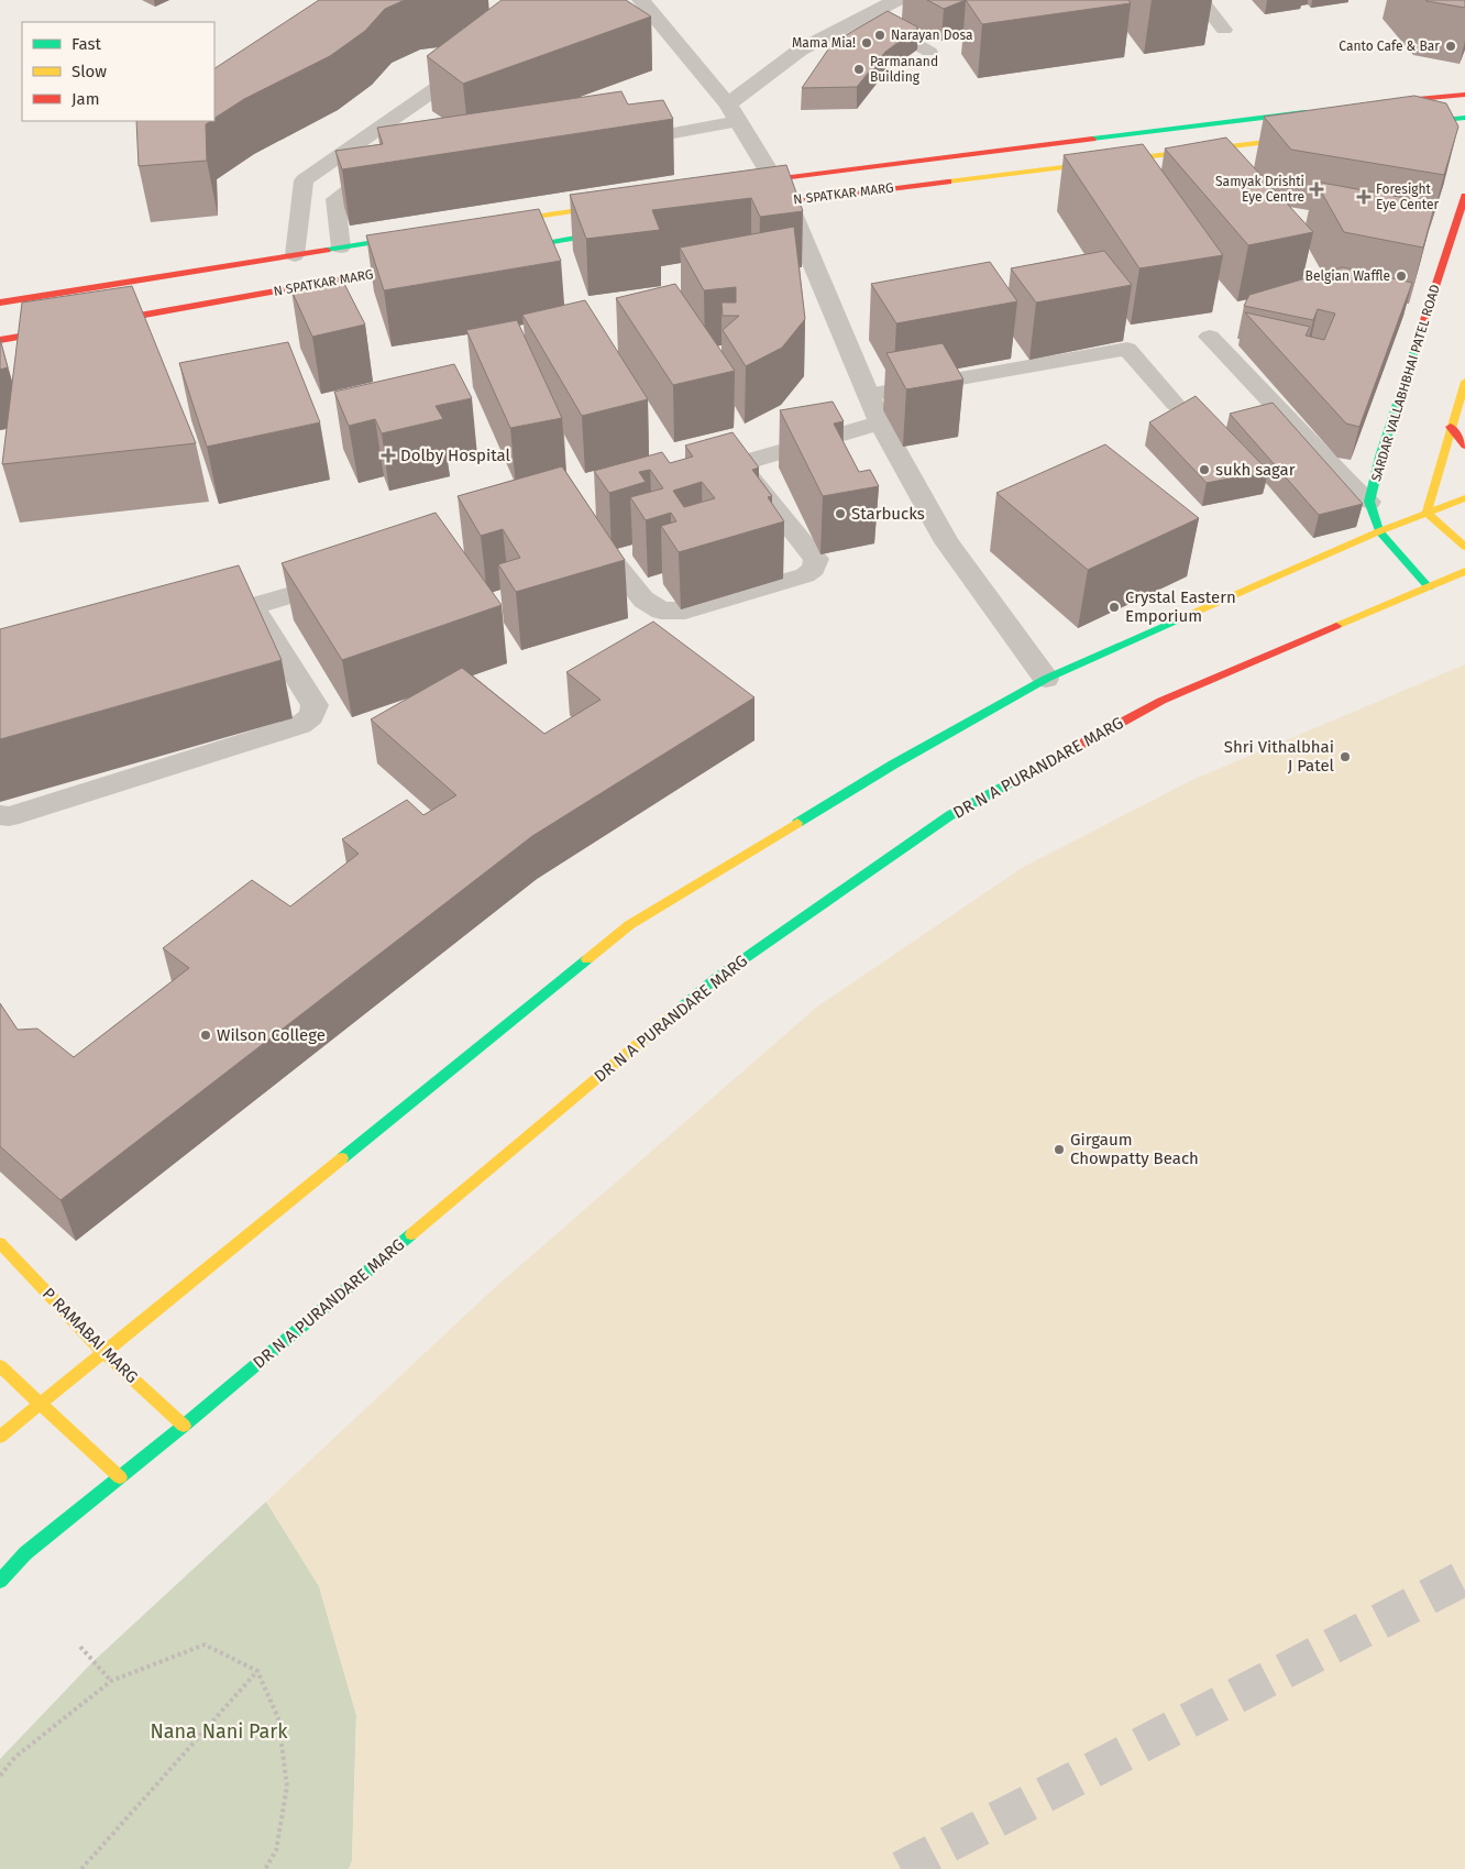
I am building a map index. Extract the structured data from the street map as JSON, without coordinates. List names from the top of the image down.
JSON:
{
  "streets": {
    "main road": [
      "N SPATKAR MARG",
      "SARDAR VALLABHBHAI PATEL ROAD",
      "DR N A PURANDARE MARG",
      "P RAMABAI MARG"
    ]
  },
  "crossings": [
    ["SARDAR VALLABHBHAI PATEL ROAD", "DR N A PURANDARE MARG"],
    ["DR N A PURANDARE MARG", "P RAMABAI MARG"]
  ],
  "parks": ["Nana Nani Park"],
  "places": {
    "other": [
      "Narayan Dosa",
      "Mama Mia!",
      "Canto Cafe & Bar",
      "Parmanand Building",
      "Belgian Waffle",
      "sukh sagar",
      "Starbucks",
      "Crystal Eastern Emporium",
      "Shri Vithalbhai J Patel",
      "Wilson College",
      "Girgaum Chowpatty Beach"
    ],
    "health": ["Samyak Drishti Eye Centre", "Foresight Eye Center", "Dolby Hospital"]
  },
  "legend": ["Fast", "Slow", "Jam"]
}
